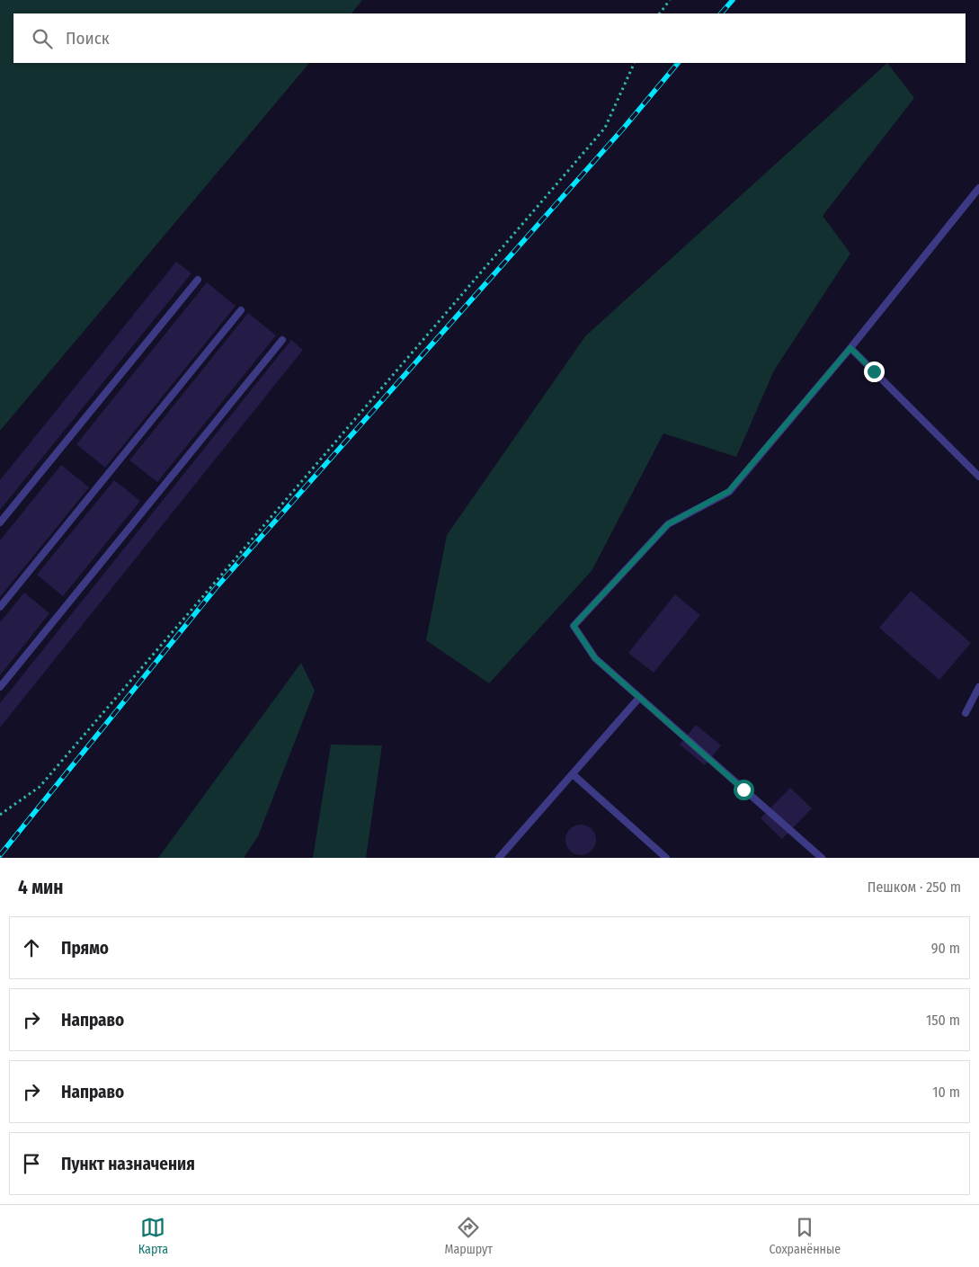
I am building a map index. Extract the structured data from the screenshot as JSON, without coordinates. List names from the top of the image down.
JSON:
{
  "page": {
    "search": "Поиск",
    "heading": ["4 мин", "Пешком · 250 m"],
    "list": [
      ["Прямо", "90 m"],
      ["Направо", "150 m"],
      ["Направо", "10 m"],
      "Пункт назначения"
    ],
    "nav": ["Карта", "Маршрут", "Сохранённые"]
  }
}
